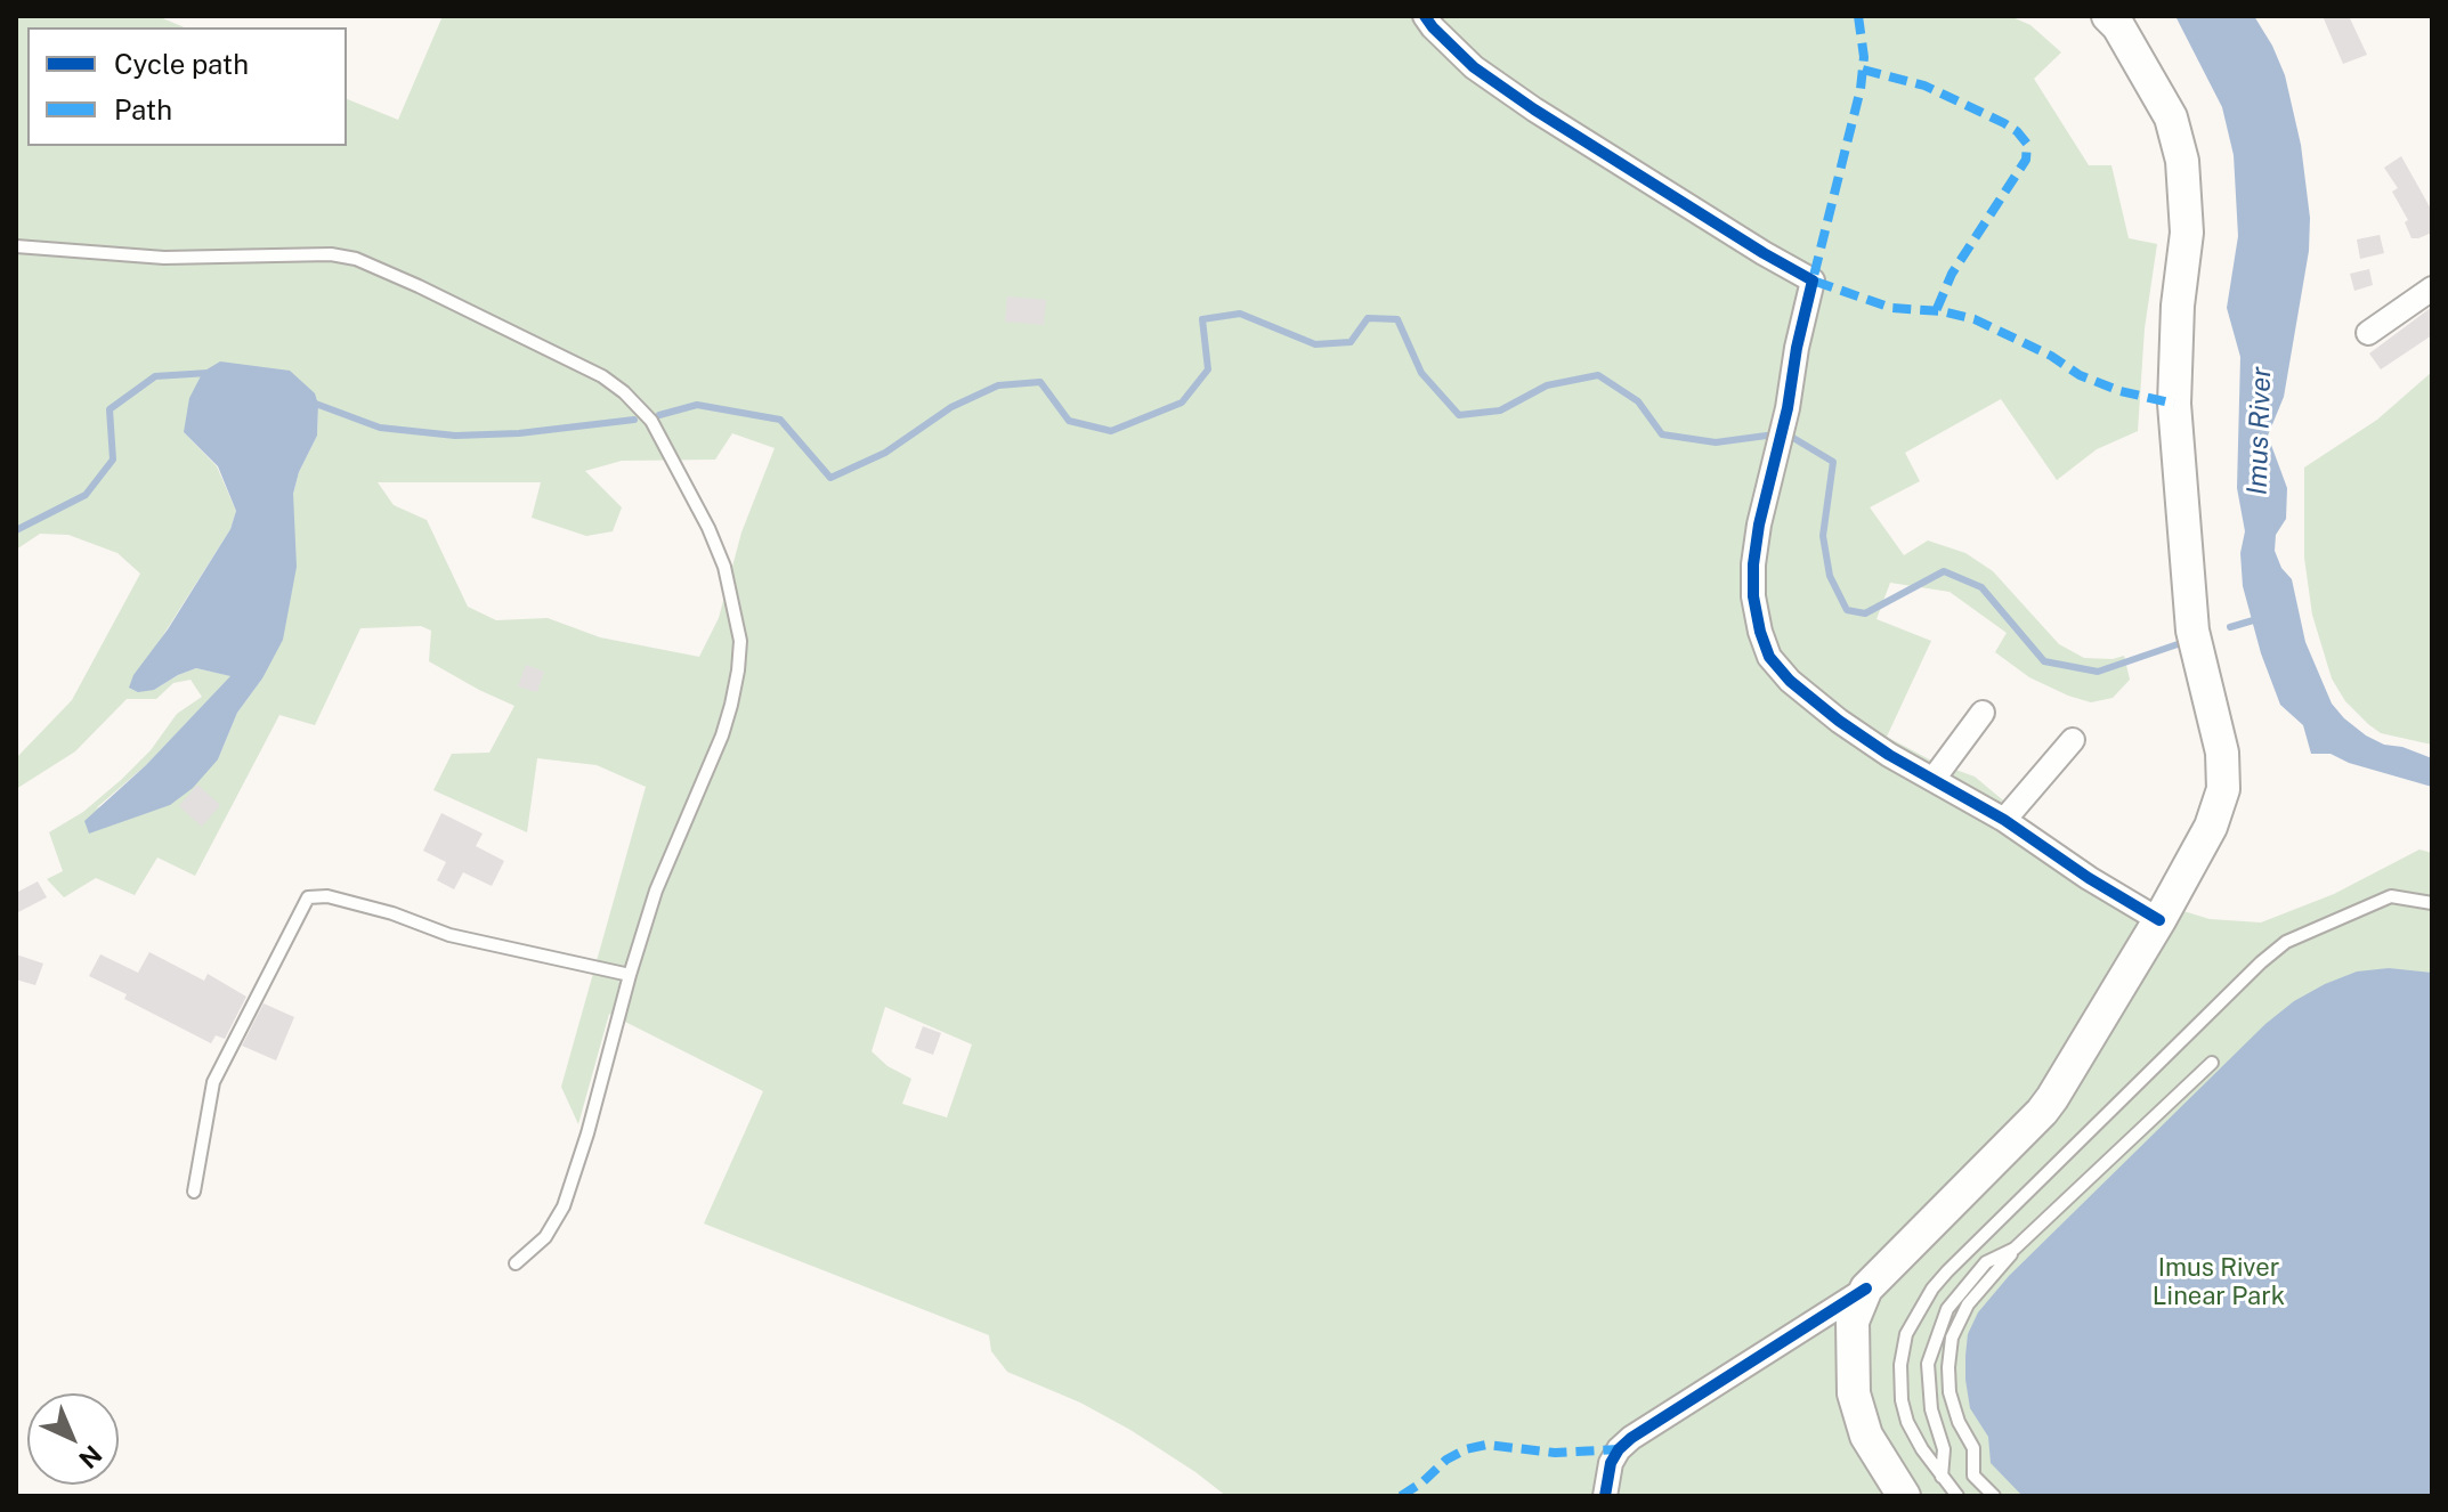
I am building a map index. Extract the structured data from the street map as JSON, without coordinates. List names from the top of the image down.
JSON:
{
  "water": ["Imus River"],
  "parks": ["Imus River Linear Park"],
  "legend": ["Cycle path", "Path"],
  "north": "bottom right"
}
